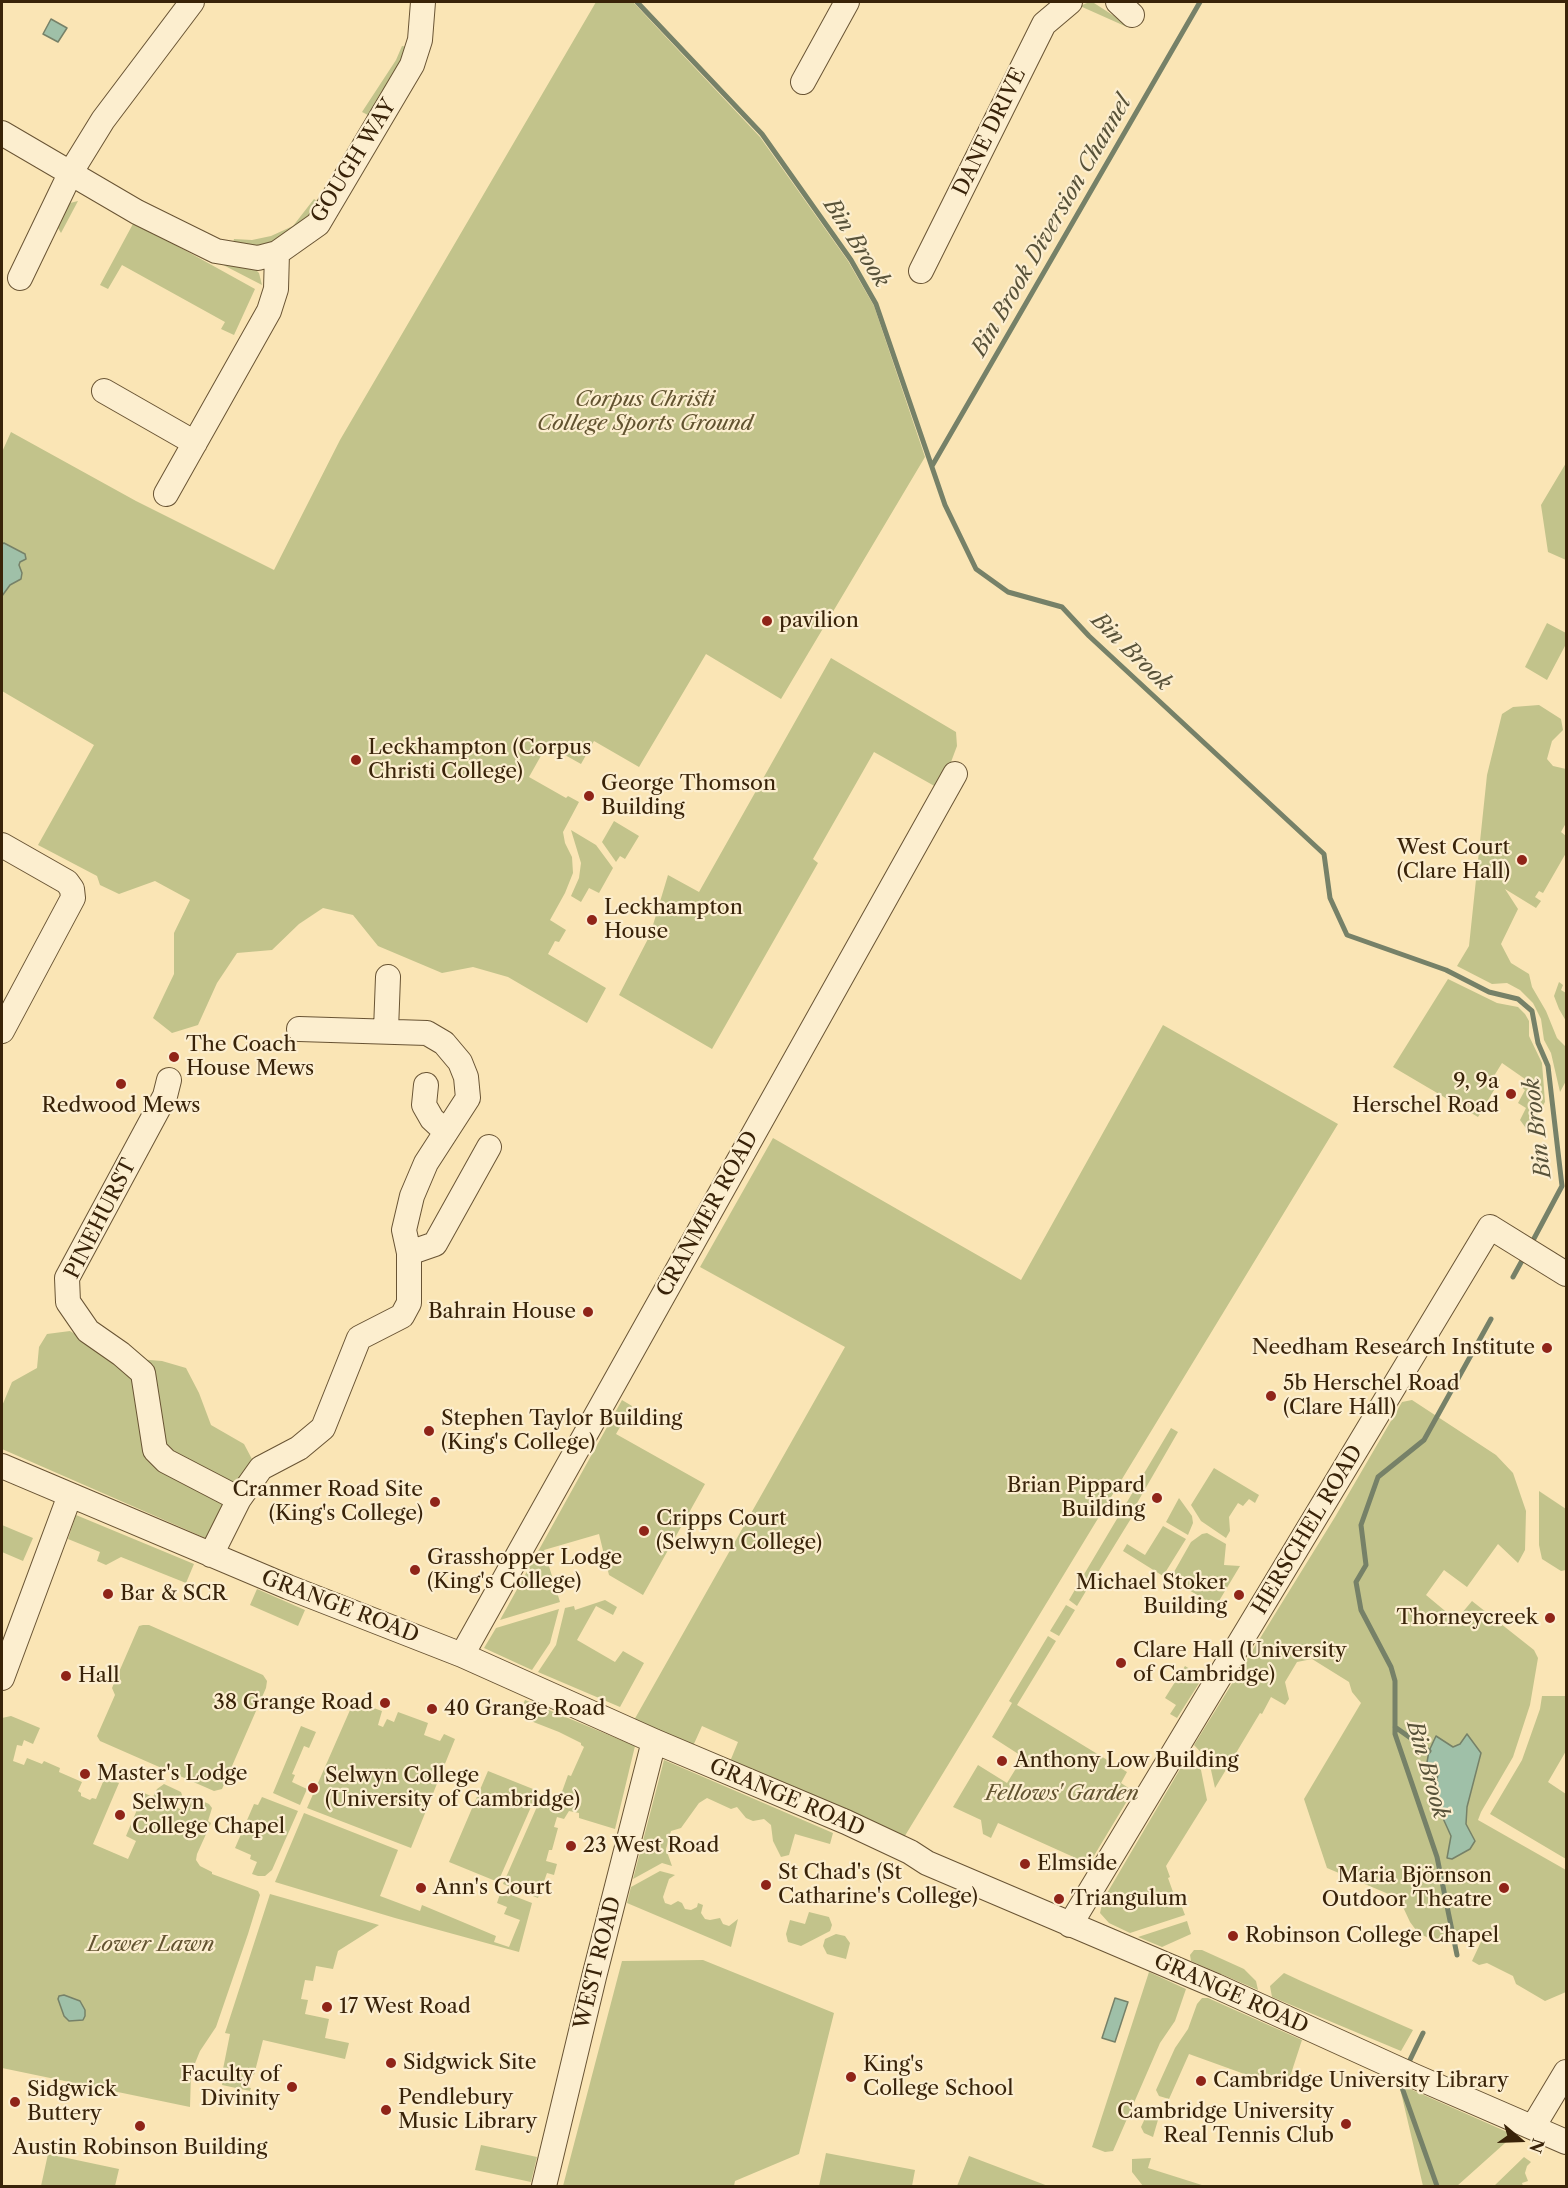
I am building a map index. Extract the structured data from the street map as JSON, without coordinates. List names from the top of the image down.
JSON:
{
  "streets": {
    "street": [
      "DANE DRIVE",
      "GOUGH WAY",
      "CRANMER ROAD",
      "PINEHURST",
      "HERSCHEL ROAD",
      "GRANGE ROAD",
      "WEST ROAD"
    ]
  },
  "crossings": [
    ["CRANMER ROAD", "GRANGE ROAD"],
    ["HERSCHEL ROAD", "GRANGE ROAD"],
    ["GRANGE ROAD", "WEST ROAD"]
  ],
  "water": ["Bin Brook Diversion Channel", "Bin Brook"],
  "parks": ["Corpus Christi College Sports Ground", "Fellows' Garden", "Lower Lawn"],
  "places": [
    "pavilion",
    "Leckhampton (Corpus Christi College)",
    "George Thomson Building",
    "West Court (Clare Hall)",
    "Leckhampton House",
    "The Coach House Mews",
    "Redwood Mews",
    "9, 9a Herschel Road",
    "Bahrain House",
    "Needham Research Institute",
    "5b Herschel Road (Clare Hall)",
    "Stephen Taylor Building (King's College)",
    "Brian Pippard Building",
    "Cranmer Road Site (King's College)",
    "Cripps Court (Selwyn College)",
    "Grasshopper Lodge (King's College)",
    "Bar & SCR",
    "Michael Stoker Building",
    "Thorneycreek",
    "Clare Hall (University of Cambridge)",
    "Hall",
    "38 Grange Road",
    "40 Grange Road",
    "Anthony Low Building",
    "Master's Lodge",
    "Selwyn College (University of Cambridge)",
    "Selwyn College Chapel",
    "23 West Road",
    "Elmside",
    "St Chad's (St Catharine's College)",
    "Ann's Court",
    "Maria Björnson Outdoor Theatre",
    "Triangulum",
    "Robinson College Chapel",
    "17 West Road",
    "Sidgwick Site",
    "King's College School",
    "Cambridge University Library",
    "Faculty of Divinity",
    "Sidgwick Buttery",
    "Pendlebury Music Library",
    "Cambridge University Real Tennis Club",
    "Austin Robinson Building"
  ],
  "north": "right"
}
